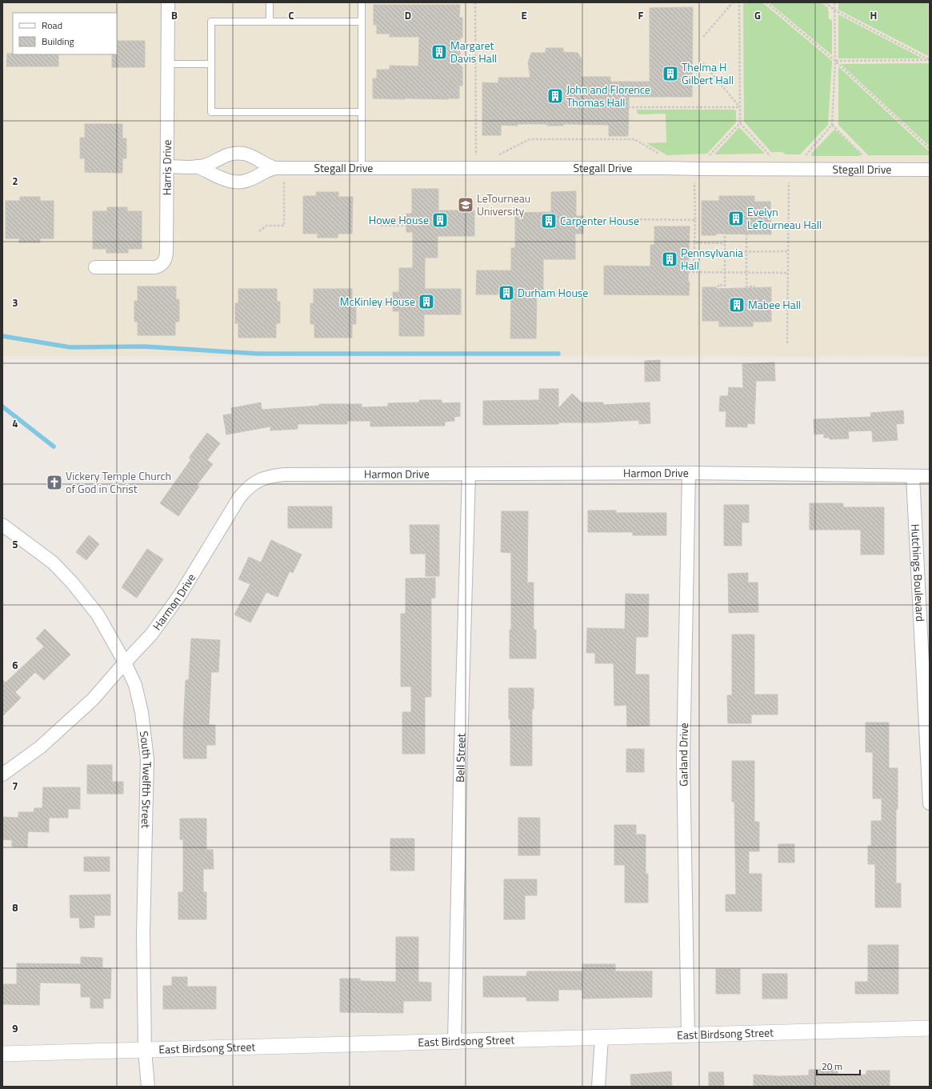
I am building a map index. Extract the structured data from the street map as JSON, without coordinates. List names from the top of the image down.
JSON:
{
  "streets": {
    "street": [
      "Harris Drive",
      "Stegall Drive",
      "Harmon Drive",
      "Hutchings Boulevard",
      "Garland Drive",
      "Bell Street",
      "South Twelfth Street",
      "East Birdsong Street"
    ]
  },
  "crossings": [
    ["Harris Drive", "Stegall Drive"],
    ["Harmon Drive", "Hutchings Boulevard"],
    ["Harmon Drive", "Garland Drive"],
    ["Harmon Drive", "Bell Street"],
    ["Harmon Drive", "South Twelfth Street"],
    ["Garland Drive", "East Birdsong Street"],
    ["Bell Street", "East Birdsong Street"],
    ["South Twelfth Street", "East Birdsong Street"]
  ],
  "places": {
    "building": [
      "Margaret Davis Hall",
      "Thelma H Gilbert Hall",
      "John and Florence Thomas Hall",
      "Evelyn LeTourneau Hall",
      "Howe House",
      "Carpenter House",
      "Pennsylvania Hall",
      "Durham House",
      "McKinley House",
      "Mabee Hall"
    ],
    "school or university": ["LeTourneau University"],
    "church": ["Vickery Temple Church of God in Christ"]
  },
  "legend": ["Road", "Building"],
  "scale_bar": "20 m",
  "grid": {
    "columns": [
      "B",
      "C",
      "D",
      "E",
      "F",
      "G",
      "H"
    ],
    "rows": [
      "2",
      "3",
      "4",
      "5",
      "6",
      "7",
      "8",
      "9"
    ]
  }
}
